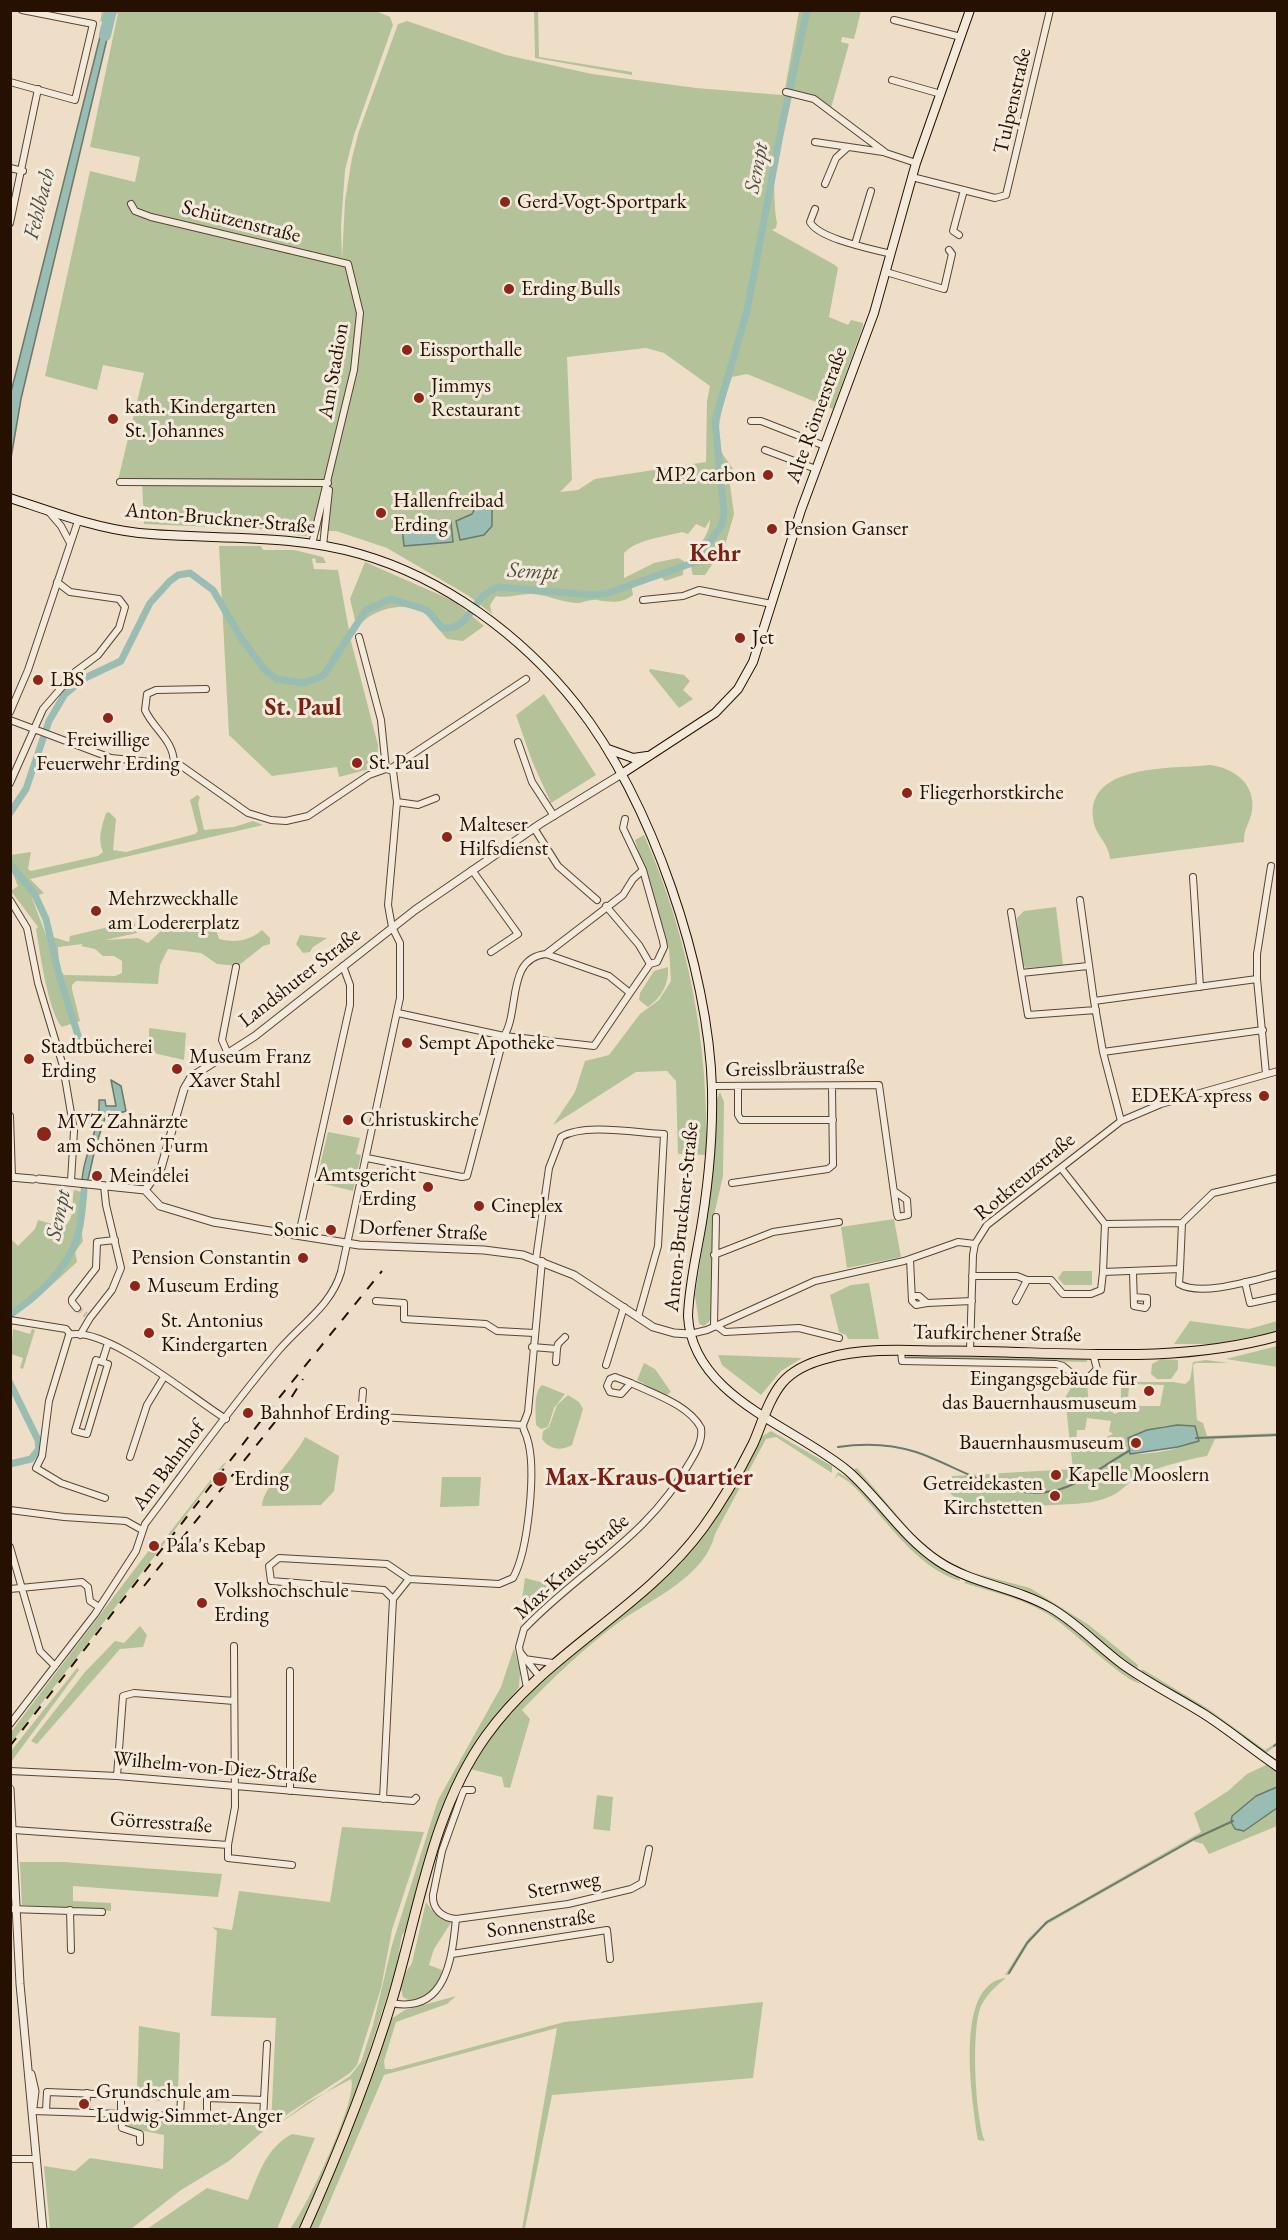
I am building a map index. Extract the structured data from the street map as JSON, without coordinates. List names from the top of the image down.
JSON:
{
  "streets": {
    "main road": ["Alte Römerstraße", "Anton-Bruckner-Straße", "Taufkirchener Straße"],
    "street": [
      "Tulpenstraße",
      "Schützenstraße",
      "Am Stadion",
      "Landshuter Straße",
      "Greisslbräustraße",
      "Rotkreuzstraße",
      "Dorfener Straße",
      "Am Bahnhof",
      "Max-Kraus-Straße",
      "Wilhelm-von-Diez-Straße",
      "Görresstraße",
      "Sternweg",
      "Sonnenstraße"
    ]
  },
  "crossings": [
    ["Schützenstraße", "Am Stadion"],
    ["Am Stadion", "Anton-Bruckner-Straße"],
    ["Alte Römerstraße", "Anton-Bruckner-Straße"],
    ["Alte Römerstraße", "Landshuter Straße"],
    ["Anton-Bruckner-Straße", "Landshuter Straße"],
    ["Anton-Bruckner-Straße", "Greisslbräustraße"],
    ["Anton-Bruckner-Straße", "Rotkreuzstraße"],
    ["Anton-Bruckner-Straße", "Dorfener Straße"],
    ["Anton-Bruckner-Straße", "Taufkirchener Straße"],
    ["Landshuter Straße", "Dorfener Straße"],
    ["Landshuter Straße", "Am Bahnhof"],
    ["Rotkreuzstraße", "Dorfener Straße"],
    ["Dorfener Straße", "Am Bahnhof"],
    ["Taufkirchener Straße", "Max-Kraus-Straße"]
  ],
  "districts": ["Kehr", "St. Paul", "Max-Kraus-Quartier"],
  "water": ["Sempt", "Fehlbach"],
  "places": [
    "Gerd-Vogt-Sportpark",
    "Erding Bulls",
    "Eissporthalle",
    "Jimmys Restaurant",
    "kath. Kindergarten St. Johannes",
    "MP2 carbon",
    "Hallenfreibad Erding",
    "Pension Ganser",
    "Jet",
    "LBS",
    "Freiwillige Feuerwehr Erding",
    "St. Paul",
    "Fliegerhorstkirche",
    "Malteser Hilfsdienst",
    "Mehrzweckhalle am Lodererplatz",
    "Sempt Apotheke",
    "Stadtbücherei Erding",
    "Museum Franz Xaver Stahl",
    "EDEKA xpress",
    "Christuskirche",
    "MVZ Zahnärzte am Schönen Turm",
    "Meindelei",
    "Amtsgericht Erding",
    "Cineplex",
    "Sonic",
    "Pension Constantin",
    "Museum Erding",
    "St. Antonius Kindergarten",
    "Eingangsgebäude für das Bauernhausmuseum",
    "Bahnhof Erding",
    "Bauernhausmuseum",
    "Kapelle Mooslern",
    "Erding",
    "Getreidekasten Kirchstetten",
    "Pala's Kebap",
    "Volkshochschule Erding",
    "Grundschule am Ludwig-Simmet-Anger"
  ]
}
